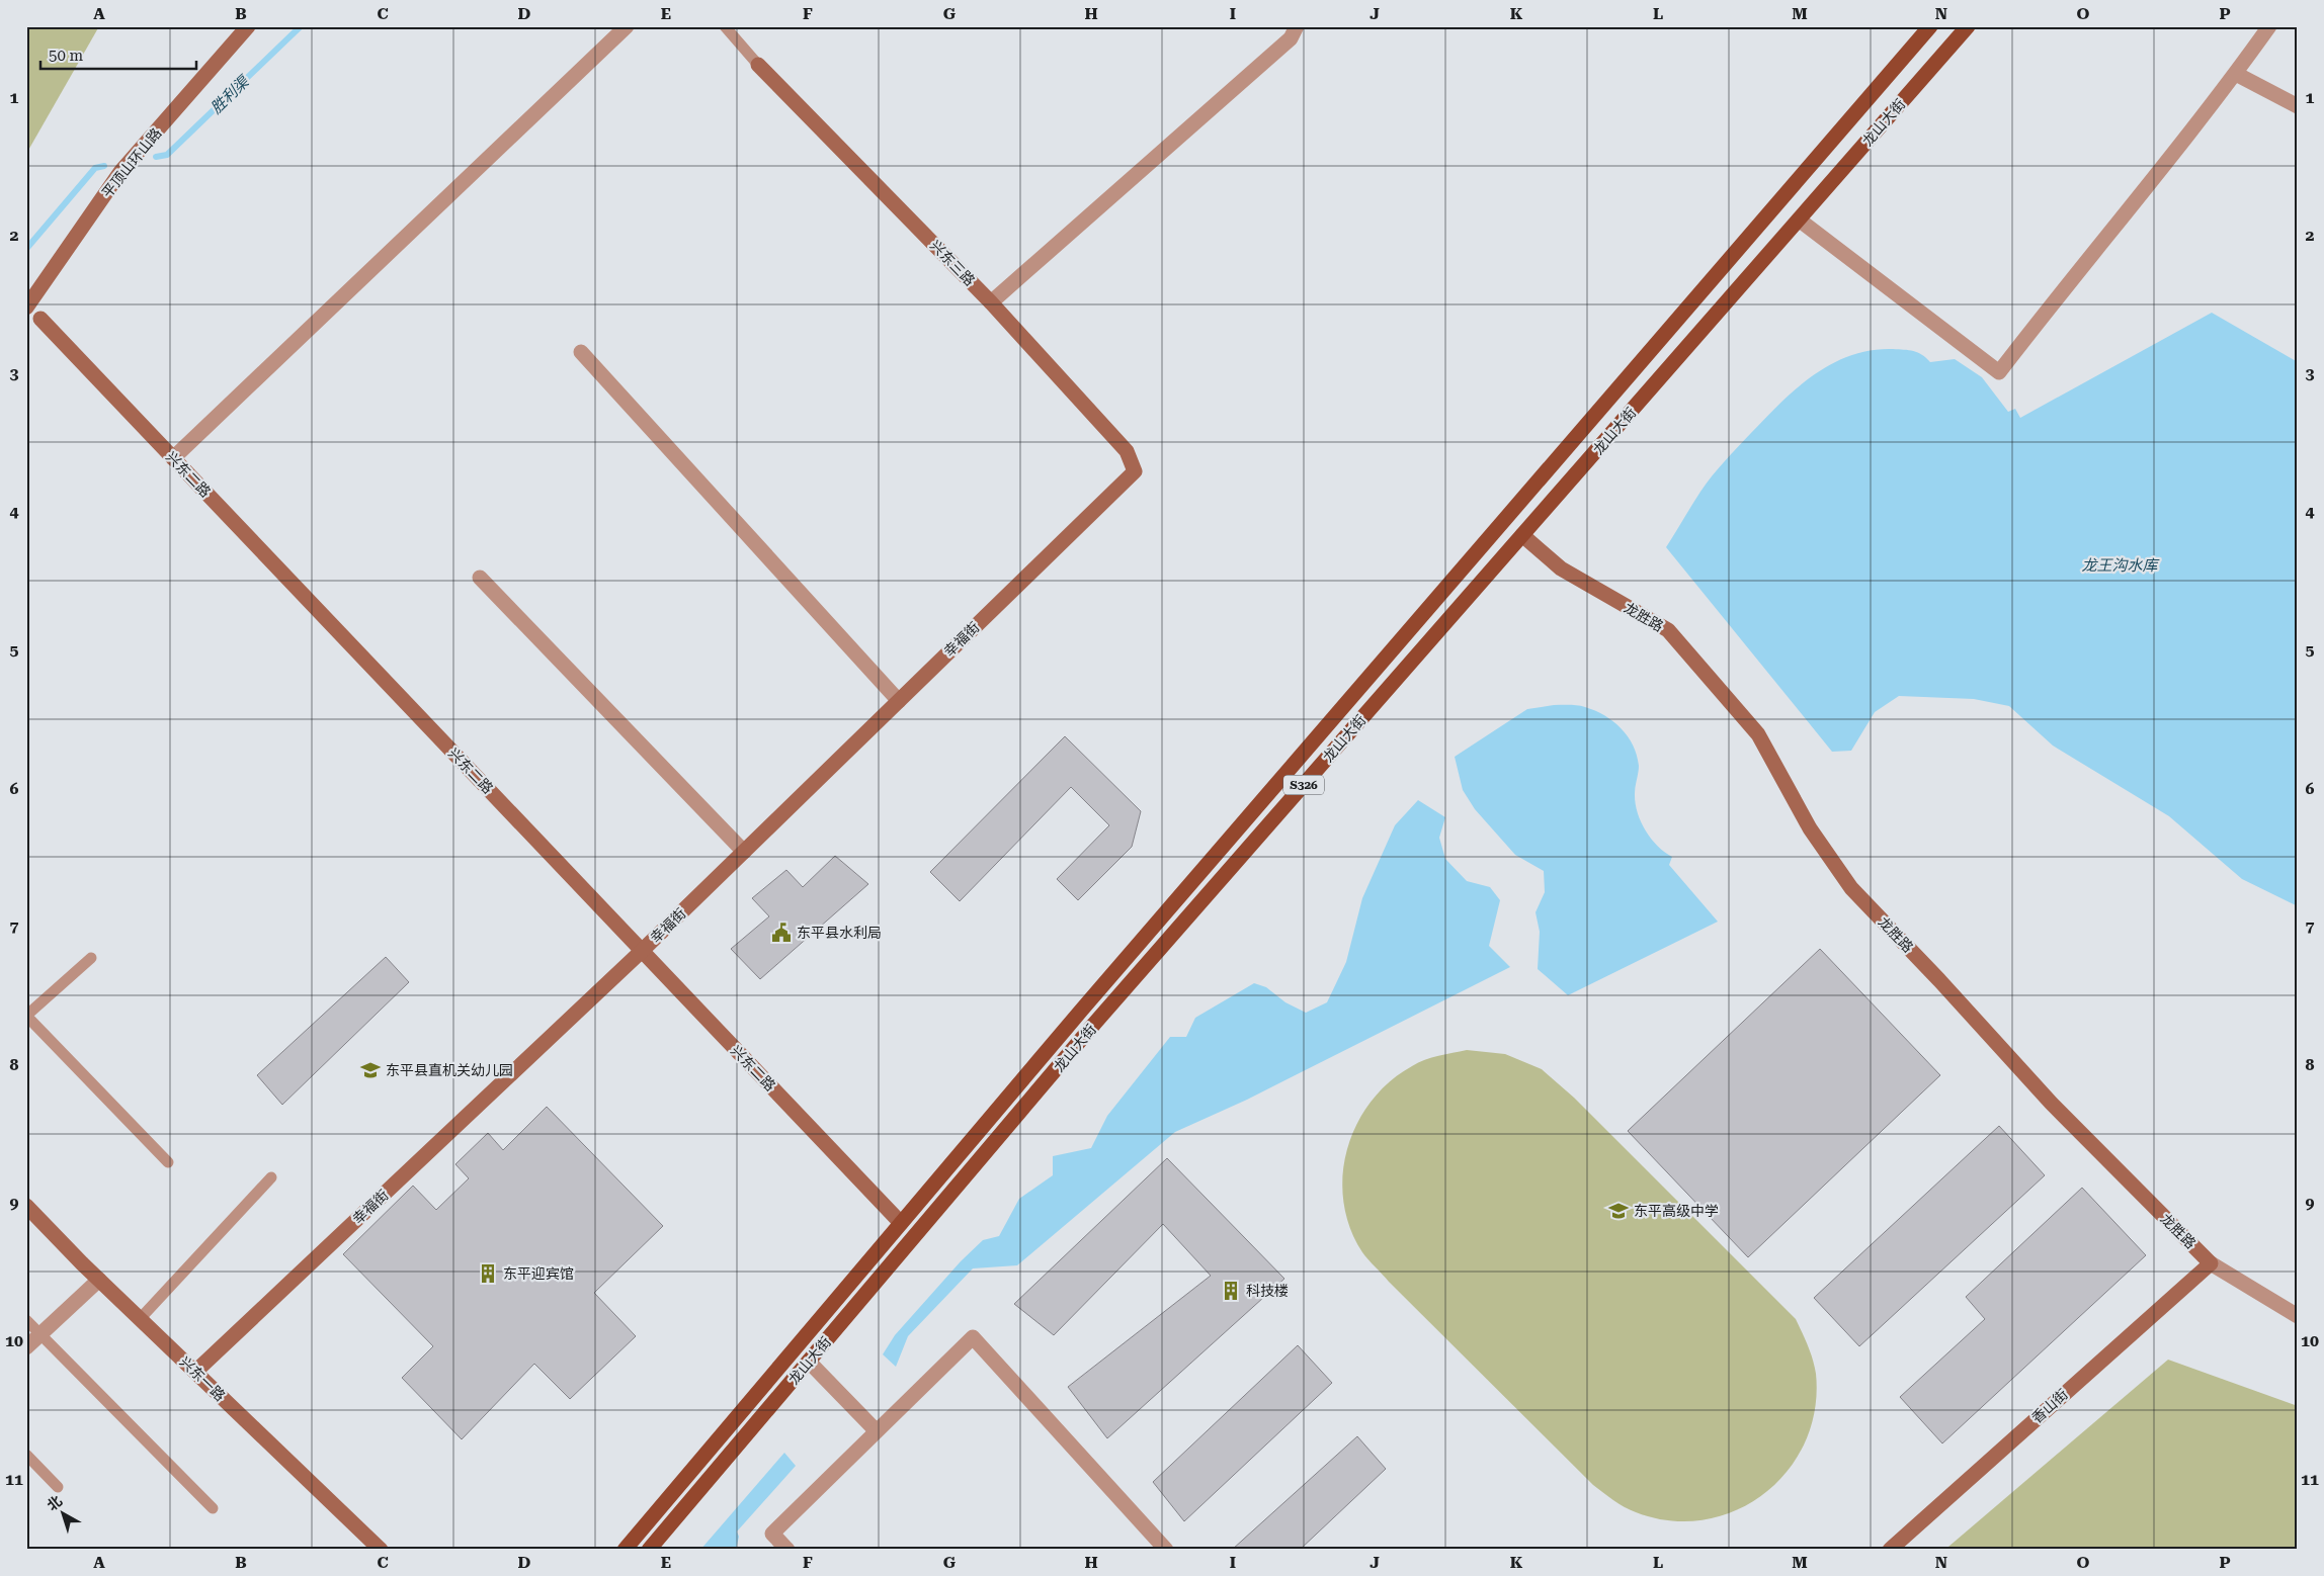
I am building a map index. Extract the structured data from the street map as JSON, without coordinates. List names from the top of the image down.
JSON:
{
  "streets": {
    "main road": ["龙山大街", "S326"],
    "street": [
      "平顶山环山路",
      "兴东三路",
      "兴东二路",
      "龙胜路",
      "幸福街",
      "兴东一路",
      "香山街"
    ]
  },
  "crossings": [
    ["龙山大街", "兴东二路"],
    ["龙山大街", "龙胜路"],
    ["兴东三路", "幸福街"],
    ["兴东二路", "幸福街"],
    ["龙胜路", "香山街"],
    ["幸福街", "兴东一路"]
  ],
  "water": ["胜利渠", "龙王沟水库"],
  "places": {
    "public building": ["东平县水利局"],
    "school or university": ["东平县直机关幼儿园", "东平高级中学"],
    "building": ["东平迎宾馆", "科技楼"]
  },
  "scale_bar": "50 m",
  "north": "top left",
  "grid": {
    "columns": [
      "A",
      "B",
      "C",
      "D",
      "E",
      "F",
      "G",
      "H",
      "I",
      "J",
      "K",
      "L",
      "M",
      "N",
      "O",
      "P"
    ],
    "rows": [
      "1",
      "2",
      "3",
      "4",
      "5",
      "6",
      "7",
      "8",
      "9",
      "10",
      "11"
    ]
  }
}
